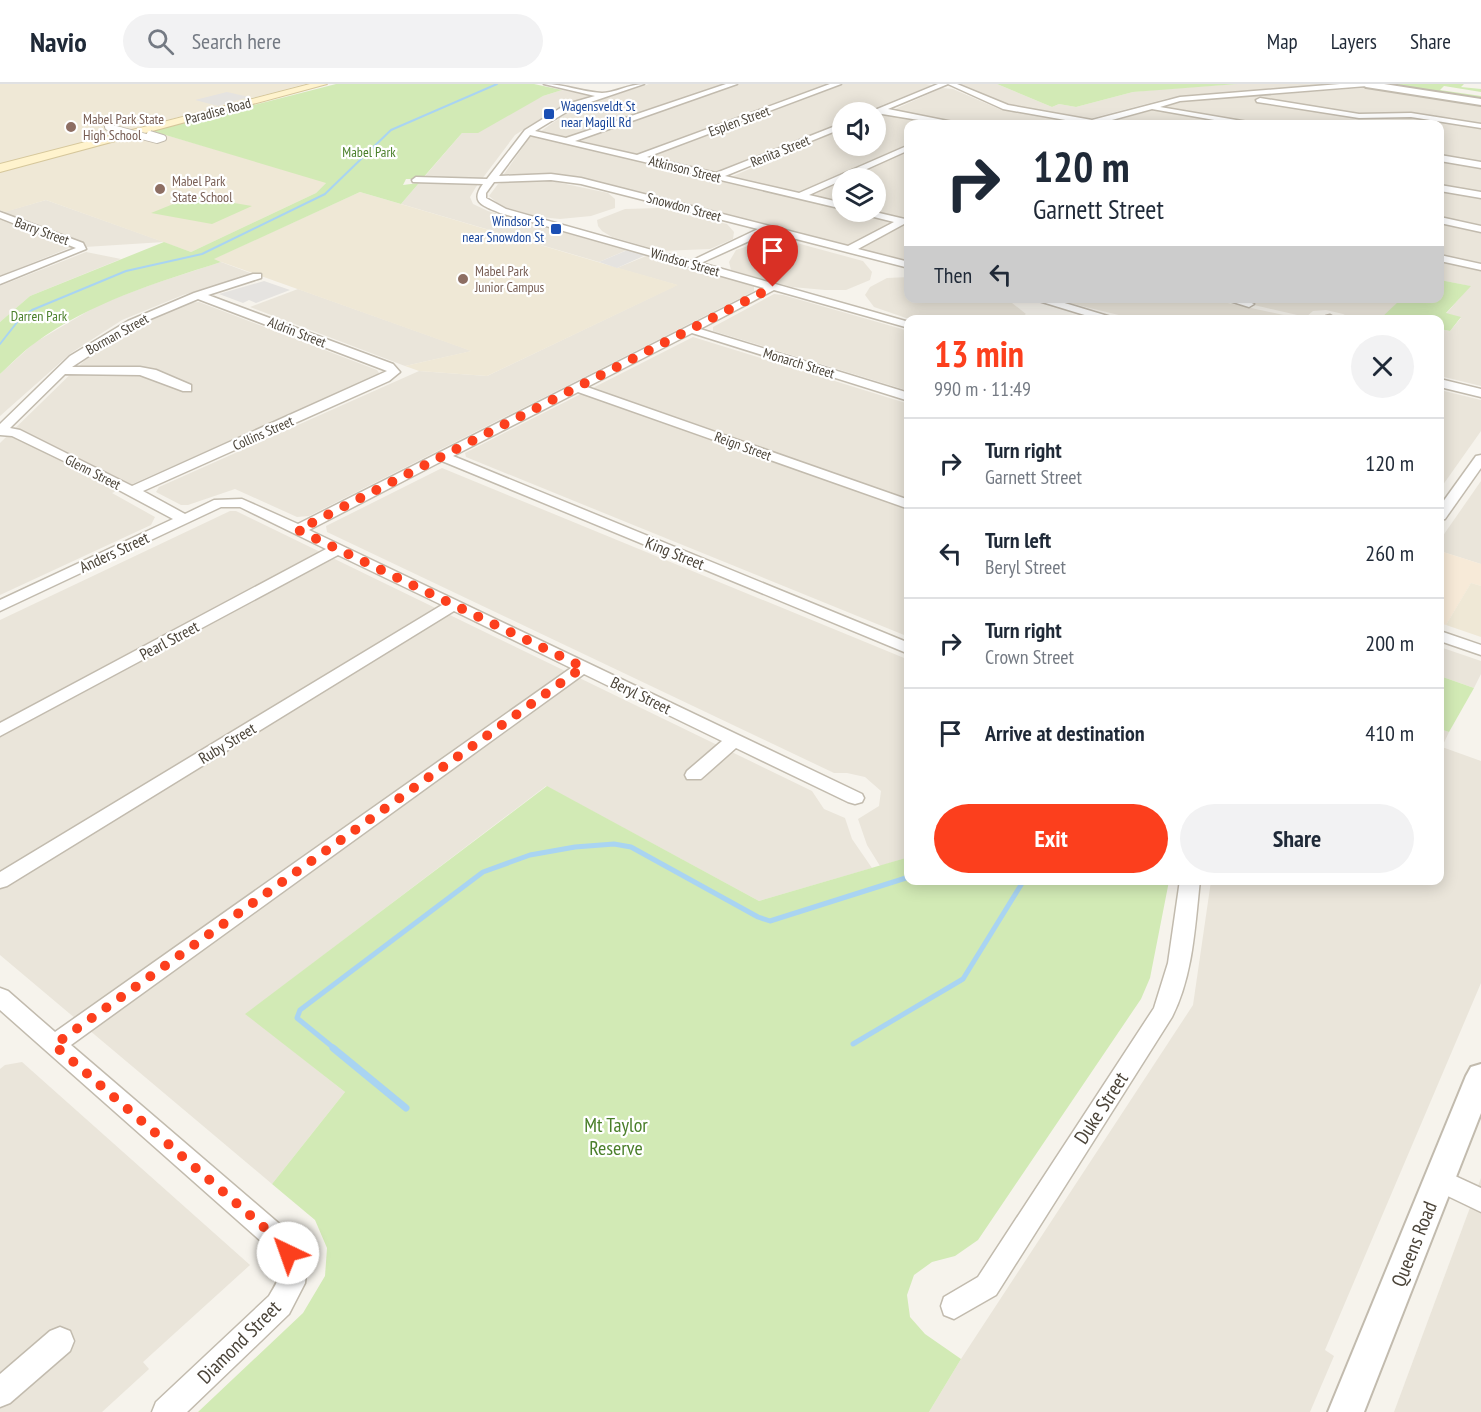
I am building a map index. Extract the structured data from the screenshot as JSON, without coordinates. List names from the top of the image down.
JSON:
{
  "streets": {
    "main road": ["Paradise Road"],
    "street": [
      "Esplen Street",
      "Renita Street",
      "Atkinson Street",
      "Snowdon Street",
      "Barry Street",
      "Windsor Street",
      "Aldrin Street",
      "Borman Street",
      "Monarch Street",
      "Collins Street",
      "Reign Street",
      "Glenn Street",
      "Anders Street",
      "King Street",
      "Pearl Street",
      "Beryl Street",
      "Ruby Street",
      "Duke Street",
      "Queens Road",
      "Diamond Street"
    ]
  },
  "crossings": [
    ["Esplen Street", "Atkinson Street"],
    ["Renita Street", "Atkinson Street"],
    ["Snowdon Street", "Windsor Street"],
    ["Aldrin Street", "Borman Street"],
    ["Aldrin Street", "Collins Street"],
    ["Borman Street", "Glenn Street"],
    ["Collins Street", "Glenn Street"],
    ["Glenn Street", "Anders Street"],
    ["Anders Street", "Beryl Street"],
    ["Pearl Street", "Beryl Street"],
    ["Beryl Street", "Ruby Street"]
  ],
  "parks": ["Mabel Park", "Darren Park", "Mt Taylor Reserve"],
  "places": {
    "transit": ["Wagensveldt St near Magill Rd", "Windsor St near Snowdon St"],
    "other": ["Mabel Park State High School", "Mabel Park State School", "Mabel Park Junior Campus"]
  },
  "page": {
    "header": "Navio",
    "search": "Search here",
    "nav": ["Map", "Layers", "Share"],
    "turn": ["120 m", "Garnett Street"],
    "then": "Then",
    "heading": ["13 min", "990 m · 11:49"],
    "list": [
      {
        "name": "Turn right",
        "note": "Garnett Street",
        "value": "120 m"
      },
      {
        "name": "Turn left",
        "note": "Beryl Street",
        "value": "260 m"
      },
      {
        "name": "Turn right",
        "note": "Crown Street",
        "value": "200 m"
      },
      {
        "name": "Arrive at destination",
        "value": "410 m"
      }
    ],
    "buttons": ["Exit", "Share"]
  }
}
